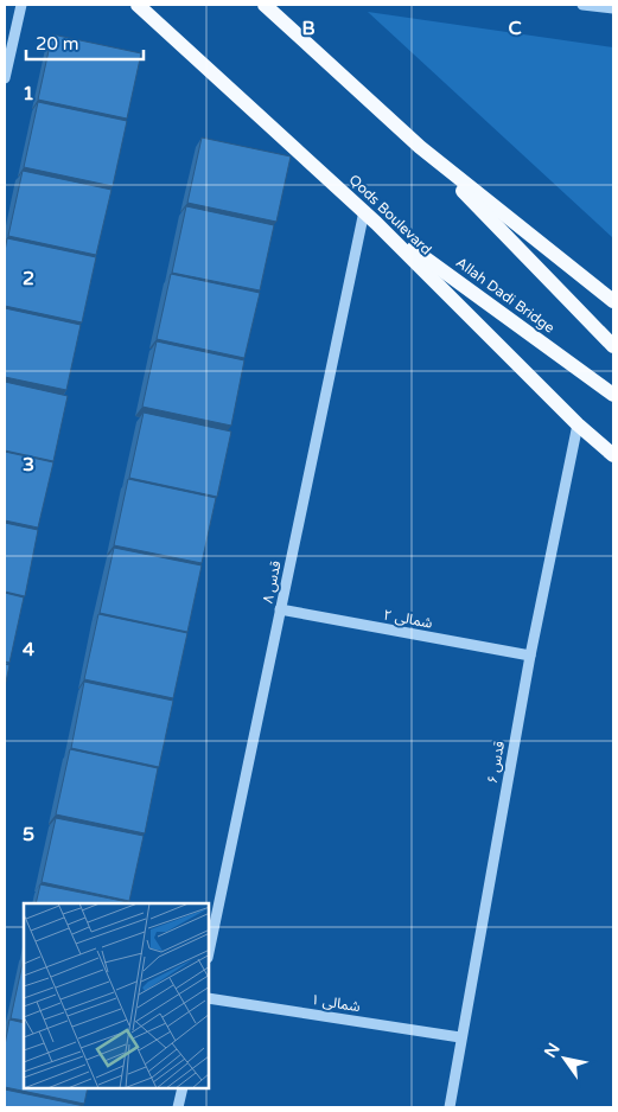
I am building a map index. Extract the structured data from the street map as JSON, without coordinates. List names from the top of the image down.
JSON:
{
  "streets": {
    "main road": ["Qods Boulevard", "Allah Dadi Bridge"],
    "street": [
      "قدس ۸",
      "شمالی ۲",
      "قدس ۶",
      "شمالی ۱"
    ]
  },
  "crossings": [
    ["Qods Boulevard", "Allah Dadi Bridge"],
    ["Qods Boulevard", "قدس ۸"],
    ["Qods Boulevard", "قدس ۶"],
    ["قدس ۸", "شمالی ۲"],
    ["شمالی ۲", "قدس ۶"],
    ["قدس ۶", "شمالی ۱"]
  ],
  "scale_bar": "20 m",
  "north": "top left",
  "grid": {
    "columns": ["B", "C"],
    "rows": [
      "1",
      "2",
      "3",
      "4",
      "5"
    ]
  }
}
